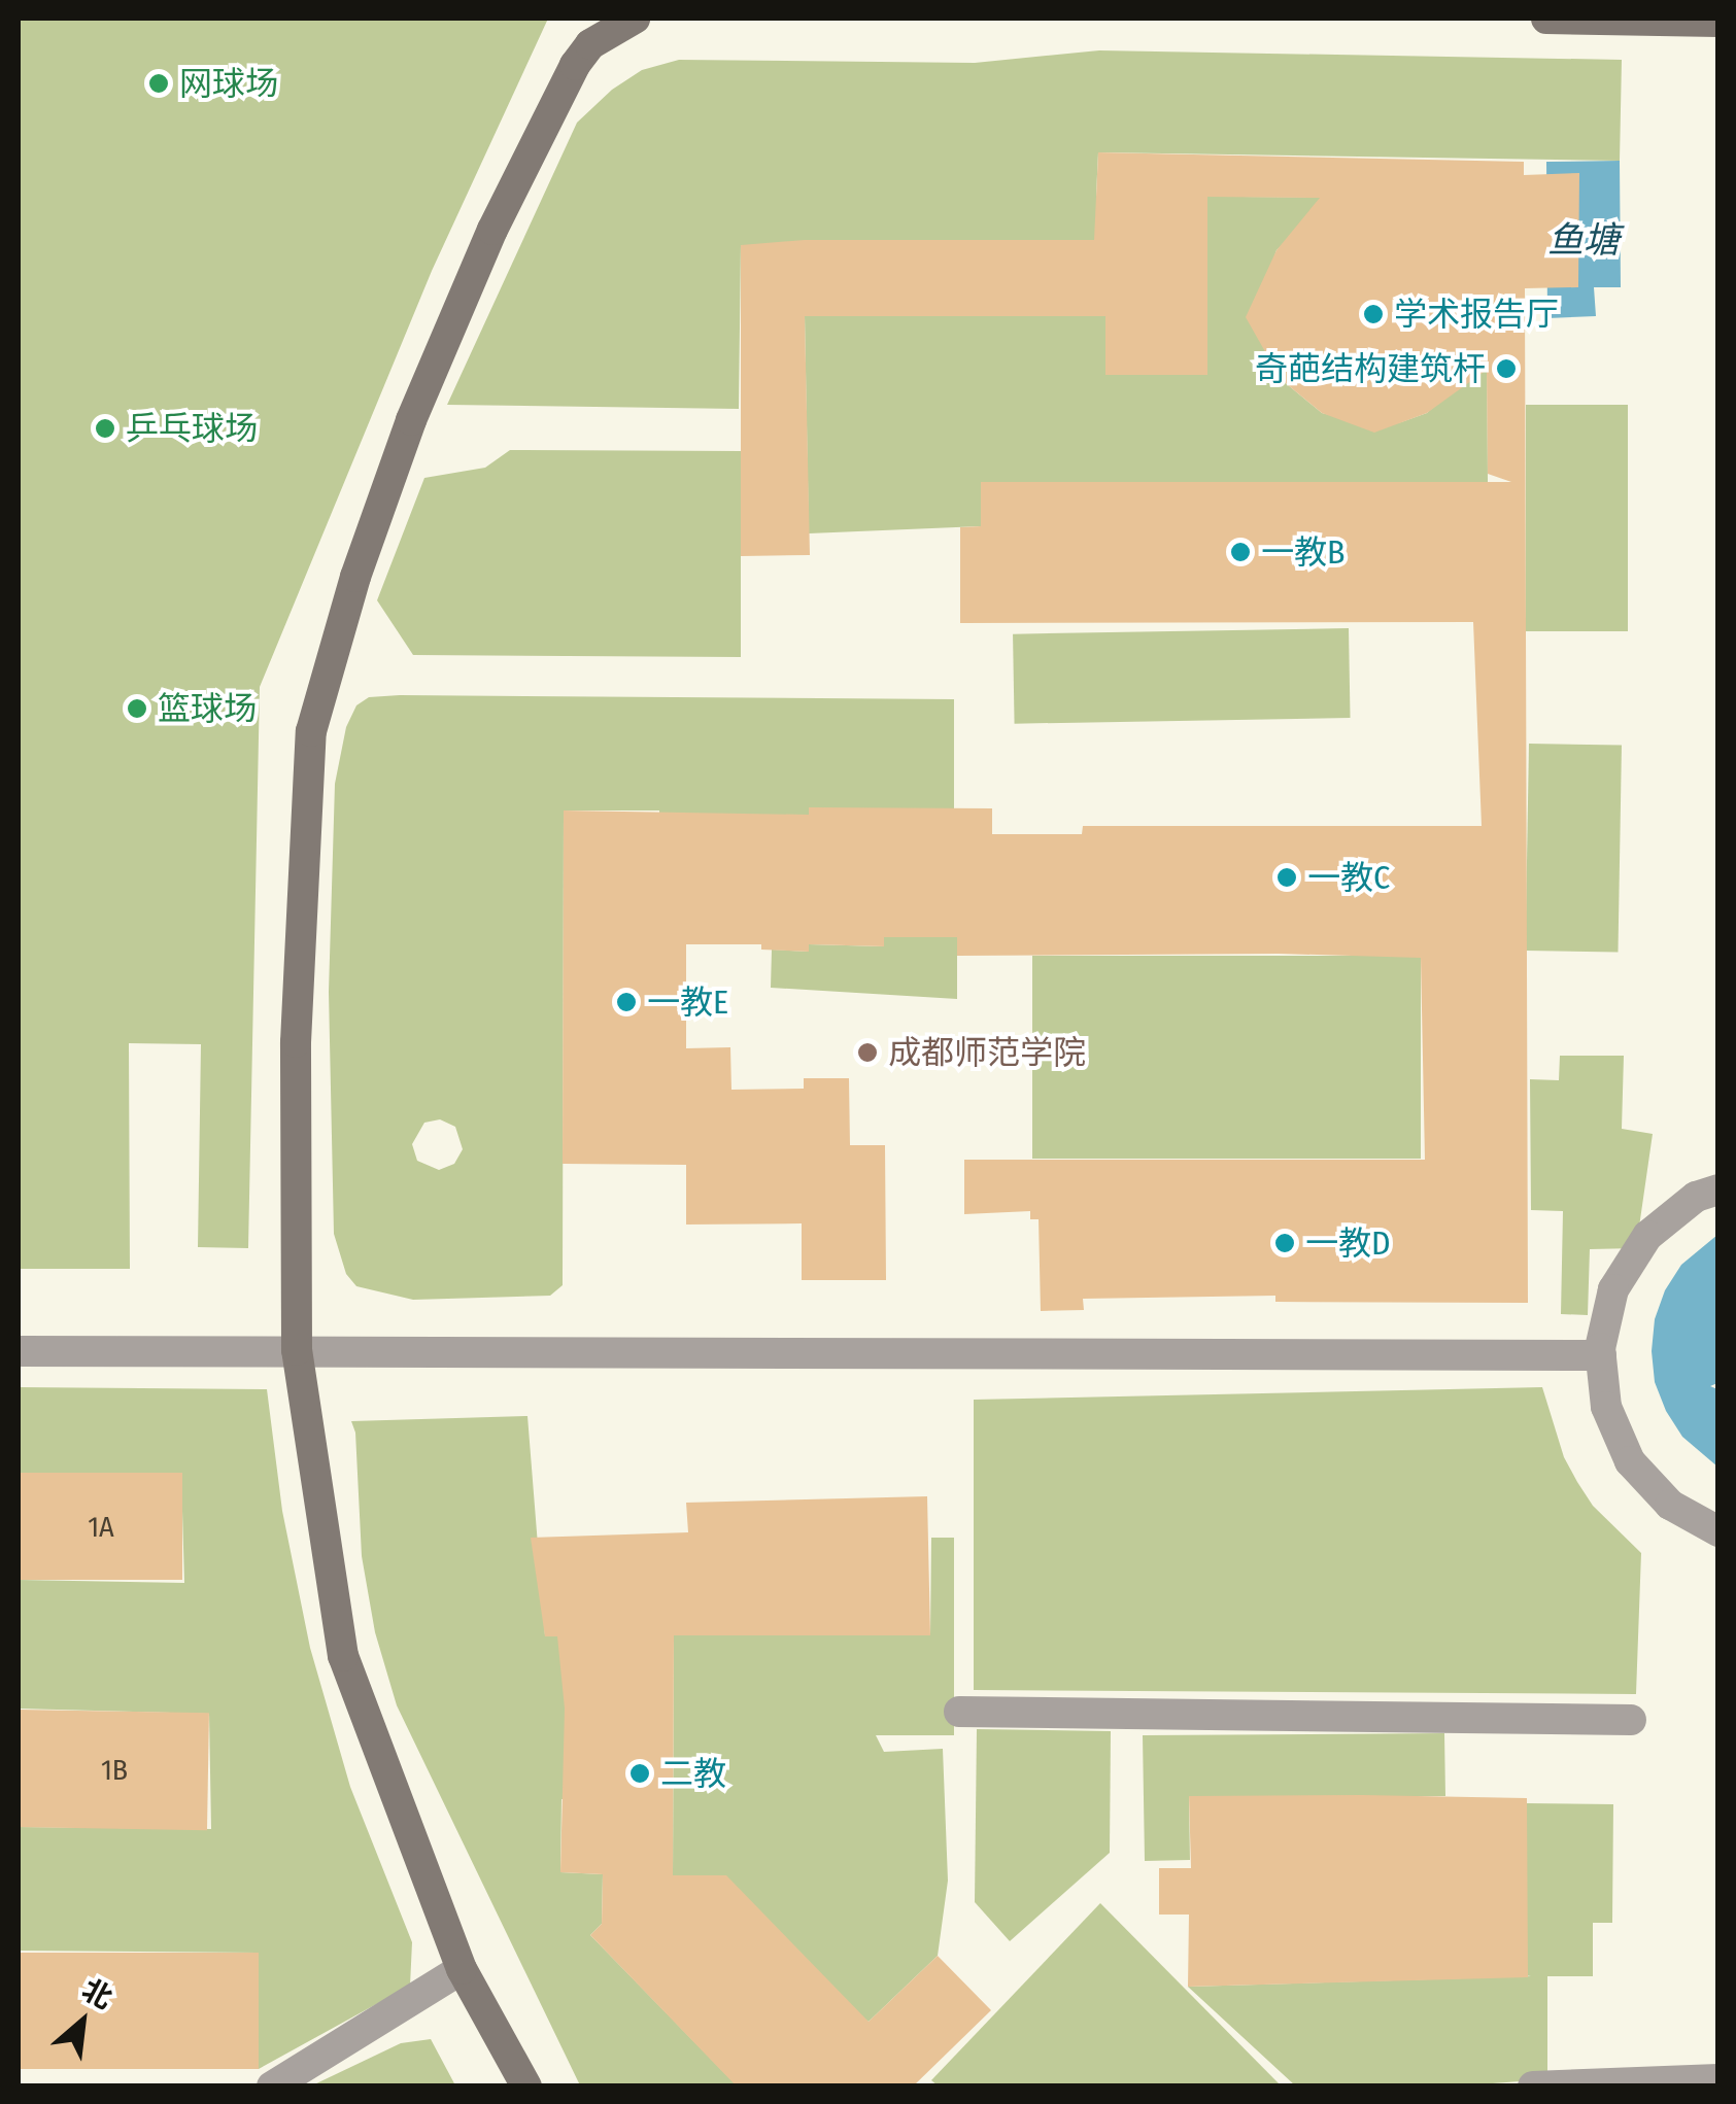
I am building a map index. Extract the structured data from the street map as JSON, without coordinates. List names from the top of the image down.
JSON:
{
  "water": ["鱼塘"],
  "places": [
    "网球场",
    "学术报告厅",
    "奇葩结构建筑杆",
    "乒乓球场",
    "一教B",
    "篮球场",
    "一教C",
    "一教E",
    "成都师范学院",
    "一教D",
    "二教"
  ],
  "house_numbers": ["1A", "1B"],
  "north": "top right"
}
